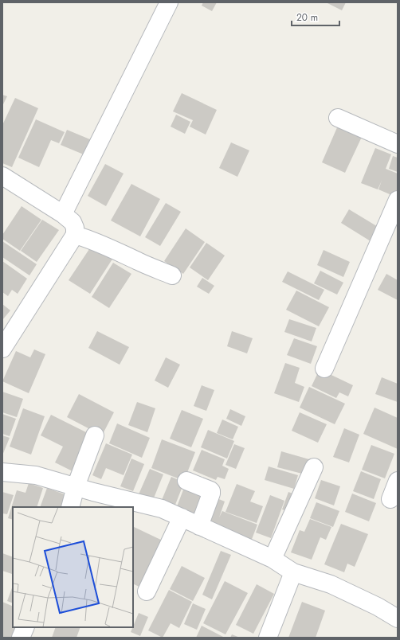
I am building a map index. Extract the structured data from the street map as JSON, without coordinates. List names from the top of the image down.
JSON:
{
  "scale_bar": "20 m"
}
